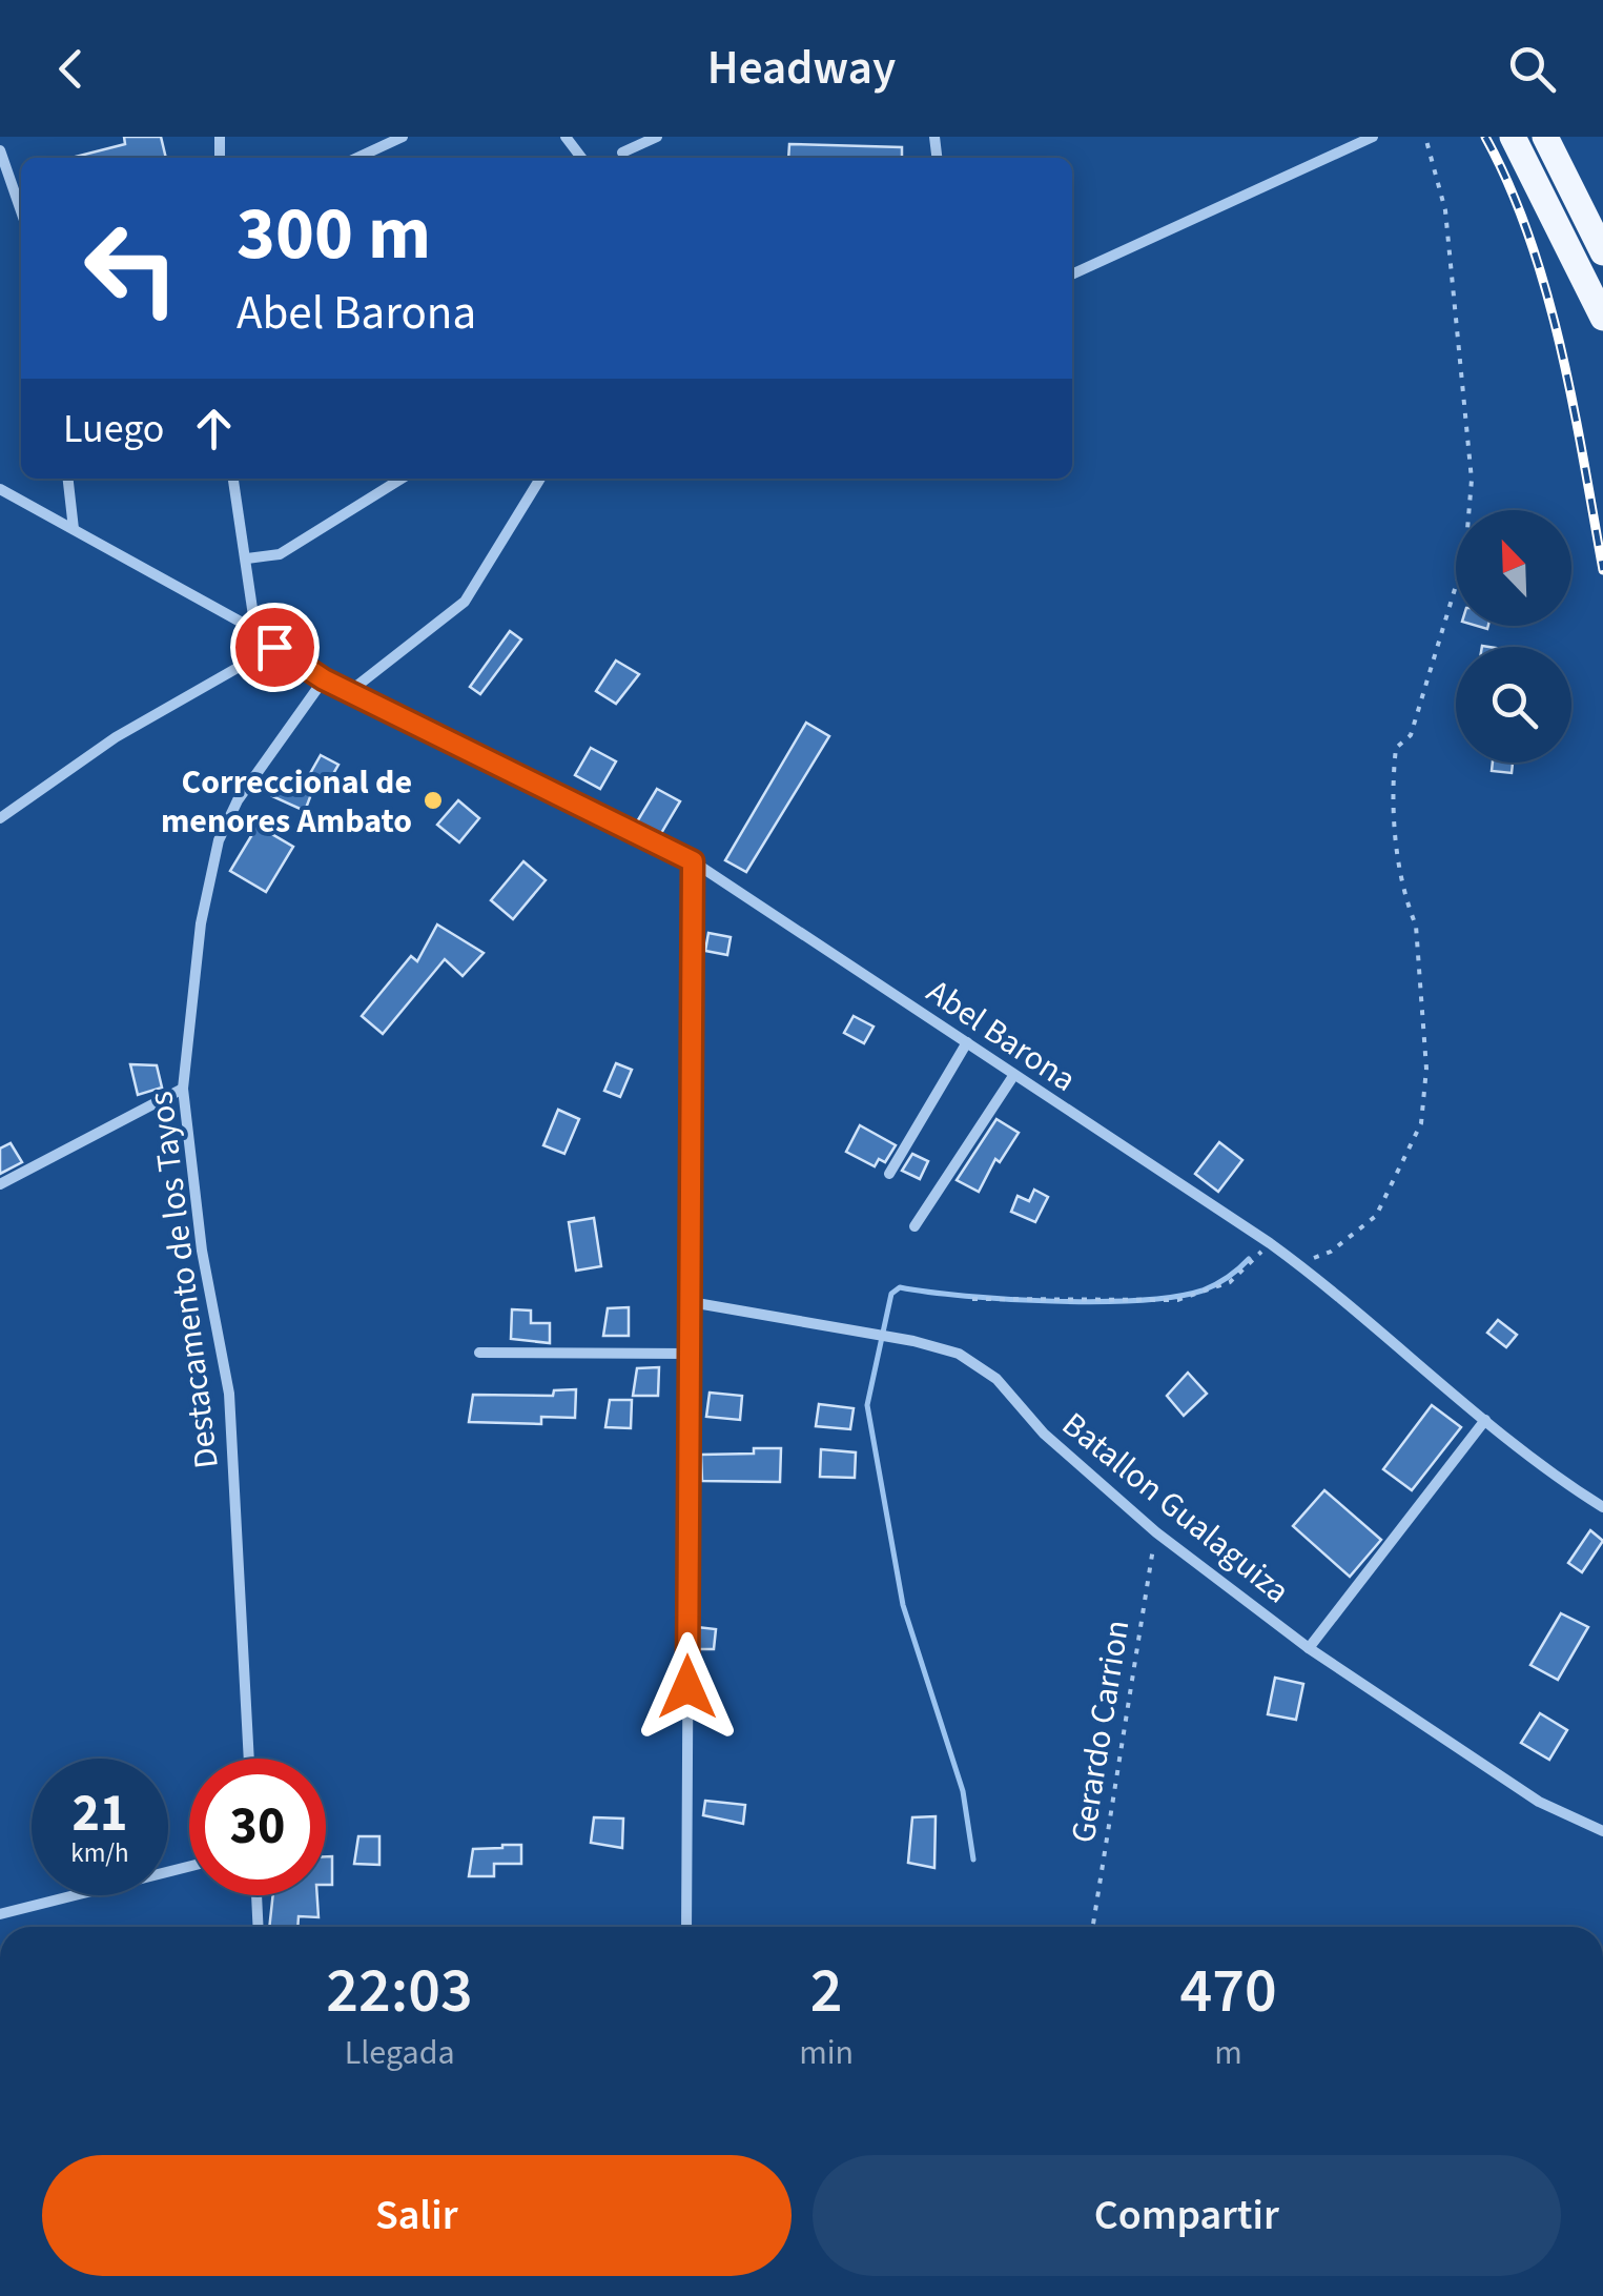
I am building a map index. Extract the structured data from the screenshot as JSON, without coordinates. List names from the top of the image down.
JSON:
{
  "streets": {
    "street": ["Abel Barona", "Destacamento de los Tayos", "Batallon Gualaguiza"],
    "path": ["Gerardo Carrion"]
  },
  "crossings": [
    ["Abel Barona", "Destacamento de los Tayos"],
    ["Batallon Gualaguiza", "Gerardo Carrion"]
  ],
  "places": ["Correccional de menores Ambato"],
  "north": "top left",
  "page": {
    "header": "Headway",
    "turn": ["300 m", "Abel Barona"],
    "then": "Luego",
    "speed": "21 km/h",
    "limit": "30",
    "eta": [
      "22:03",
      "Llegada",
      "2",
      "min",
      "470",
      "m"
    ],
    "buttons": ["Salir", "Compartir"]
  }
}
